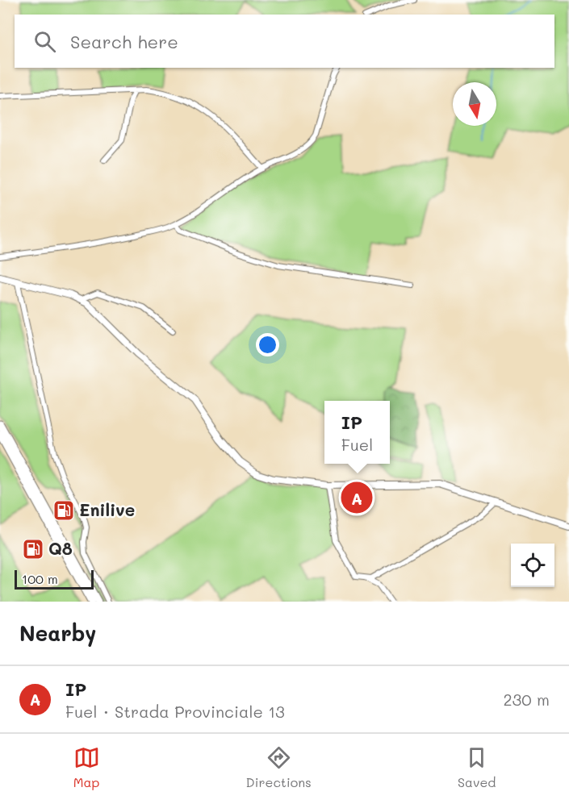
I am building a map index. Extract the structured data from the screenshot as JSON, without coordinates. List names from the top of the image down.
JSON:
{
  "places": {
    "fuel station": ["Enilive", "Q8"]
  },
  "scale_bar": "100 m",
  "north": "bottom",
  "page": {
    "search": "Search here",
    "popup": ["IP", "Fuel"],
    "pins": "A",
    "scale": "100 m",
    "heading": "Nearby",
    "list": [
      {
        "mark": "A",
        "name": "IP",
        "note": "Fuel · Strada Provinciale 13",
        "value": "230 m"
      }
    ],
    "nav": ["Map", "Directions", "Saved"]
  }
}
